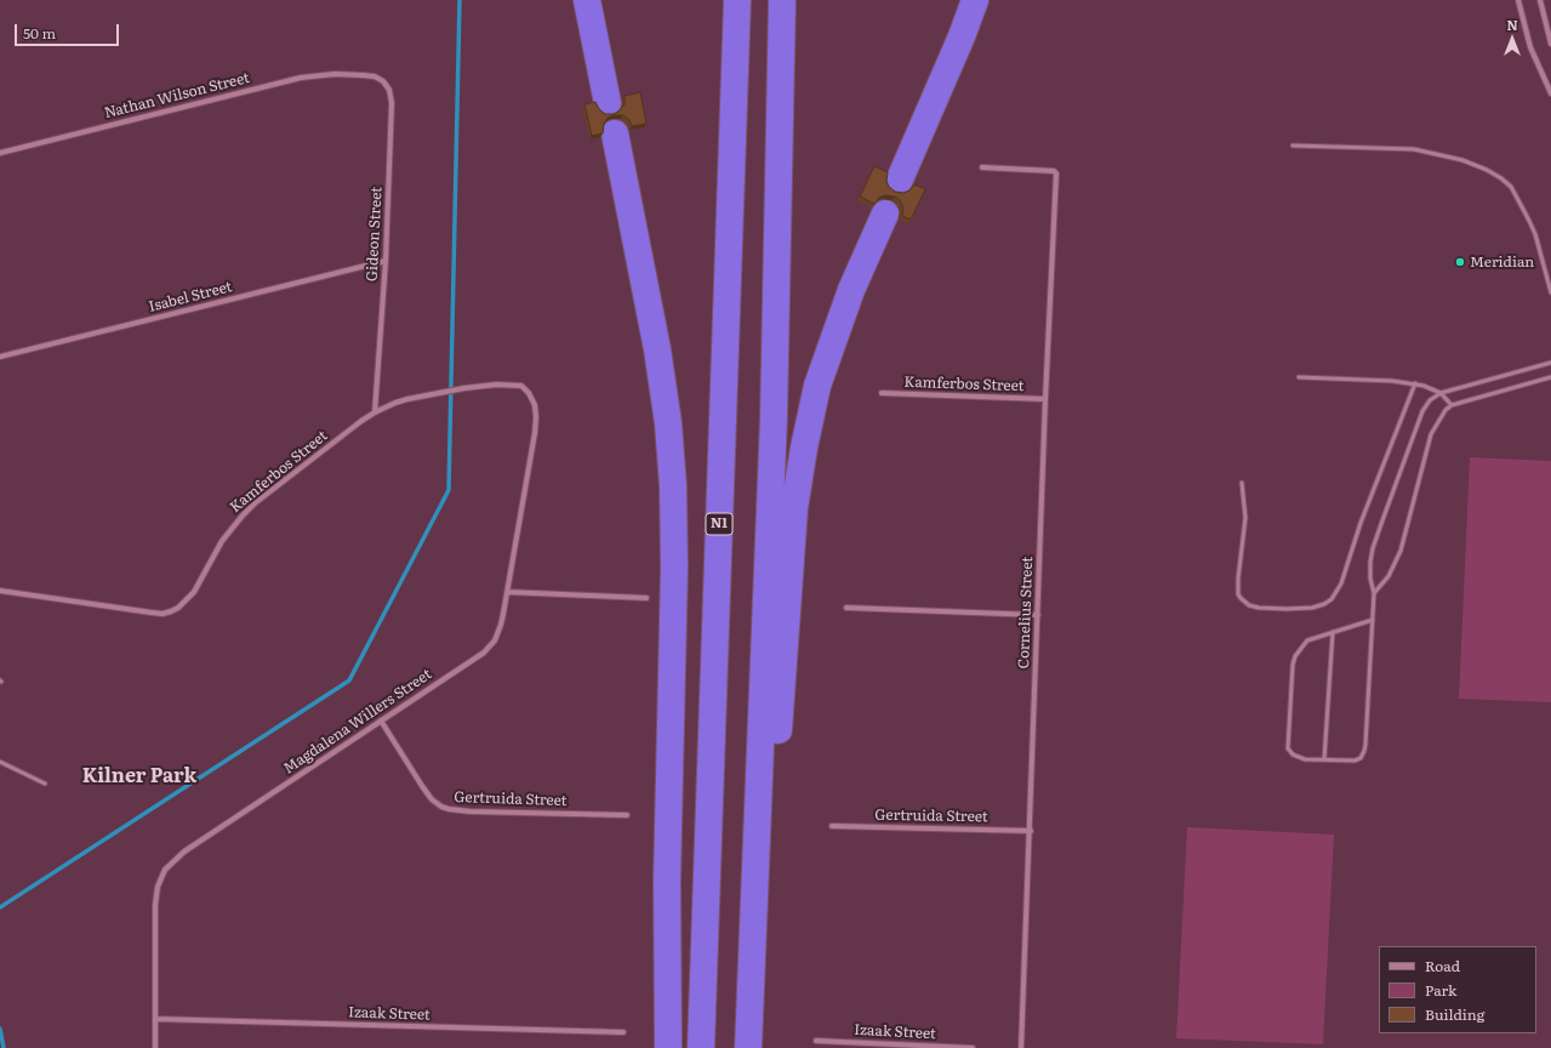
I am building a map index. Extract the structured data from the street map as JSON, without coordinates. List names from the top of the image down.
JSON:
{
  "streets": {
    "highway": ["N1"],
    "street": [
      "Nathan Wilson Street",
      "Gideon Street",
      "Isabel Street",
      "Kamferbos Street",
      "Cornelius Street",
      "Magdalena Willers Street",
      "Gertruida Street",
      "Izaak Street"
    ]
  },
  "crossings": [
    ["Nathan Wilson Street", "Gideon Street"],
    ["Gideon Street", "Isabel Street"],
    ["Gideon Street", "Kamferbos Street"],
    ["Kamferbos Street", "Cornelius Street"],
    ["Kamferbos Street", "Magdalena Willers Street"],
    ["Cornelius Street", "Gertruida Street"],
    ["Magdalena Willers Street", "Gertruida Street"],
    ["Magdalena Willers Street", "Izaak Street"]
  ],
  "districts": ["Kilner Park"],
  "places": ["Meridian"],
  "legend": ["Road", "Park", "Building"],
  "scale_bar": "50 m",
  "north": "top"
}
